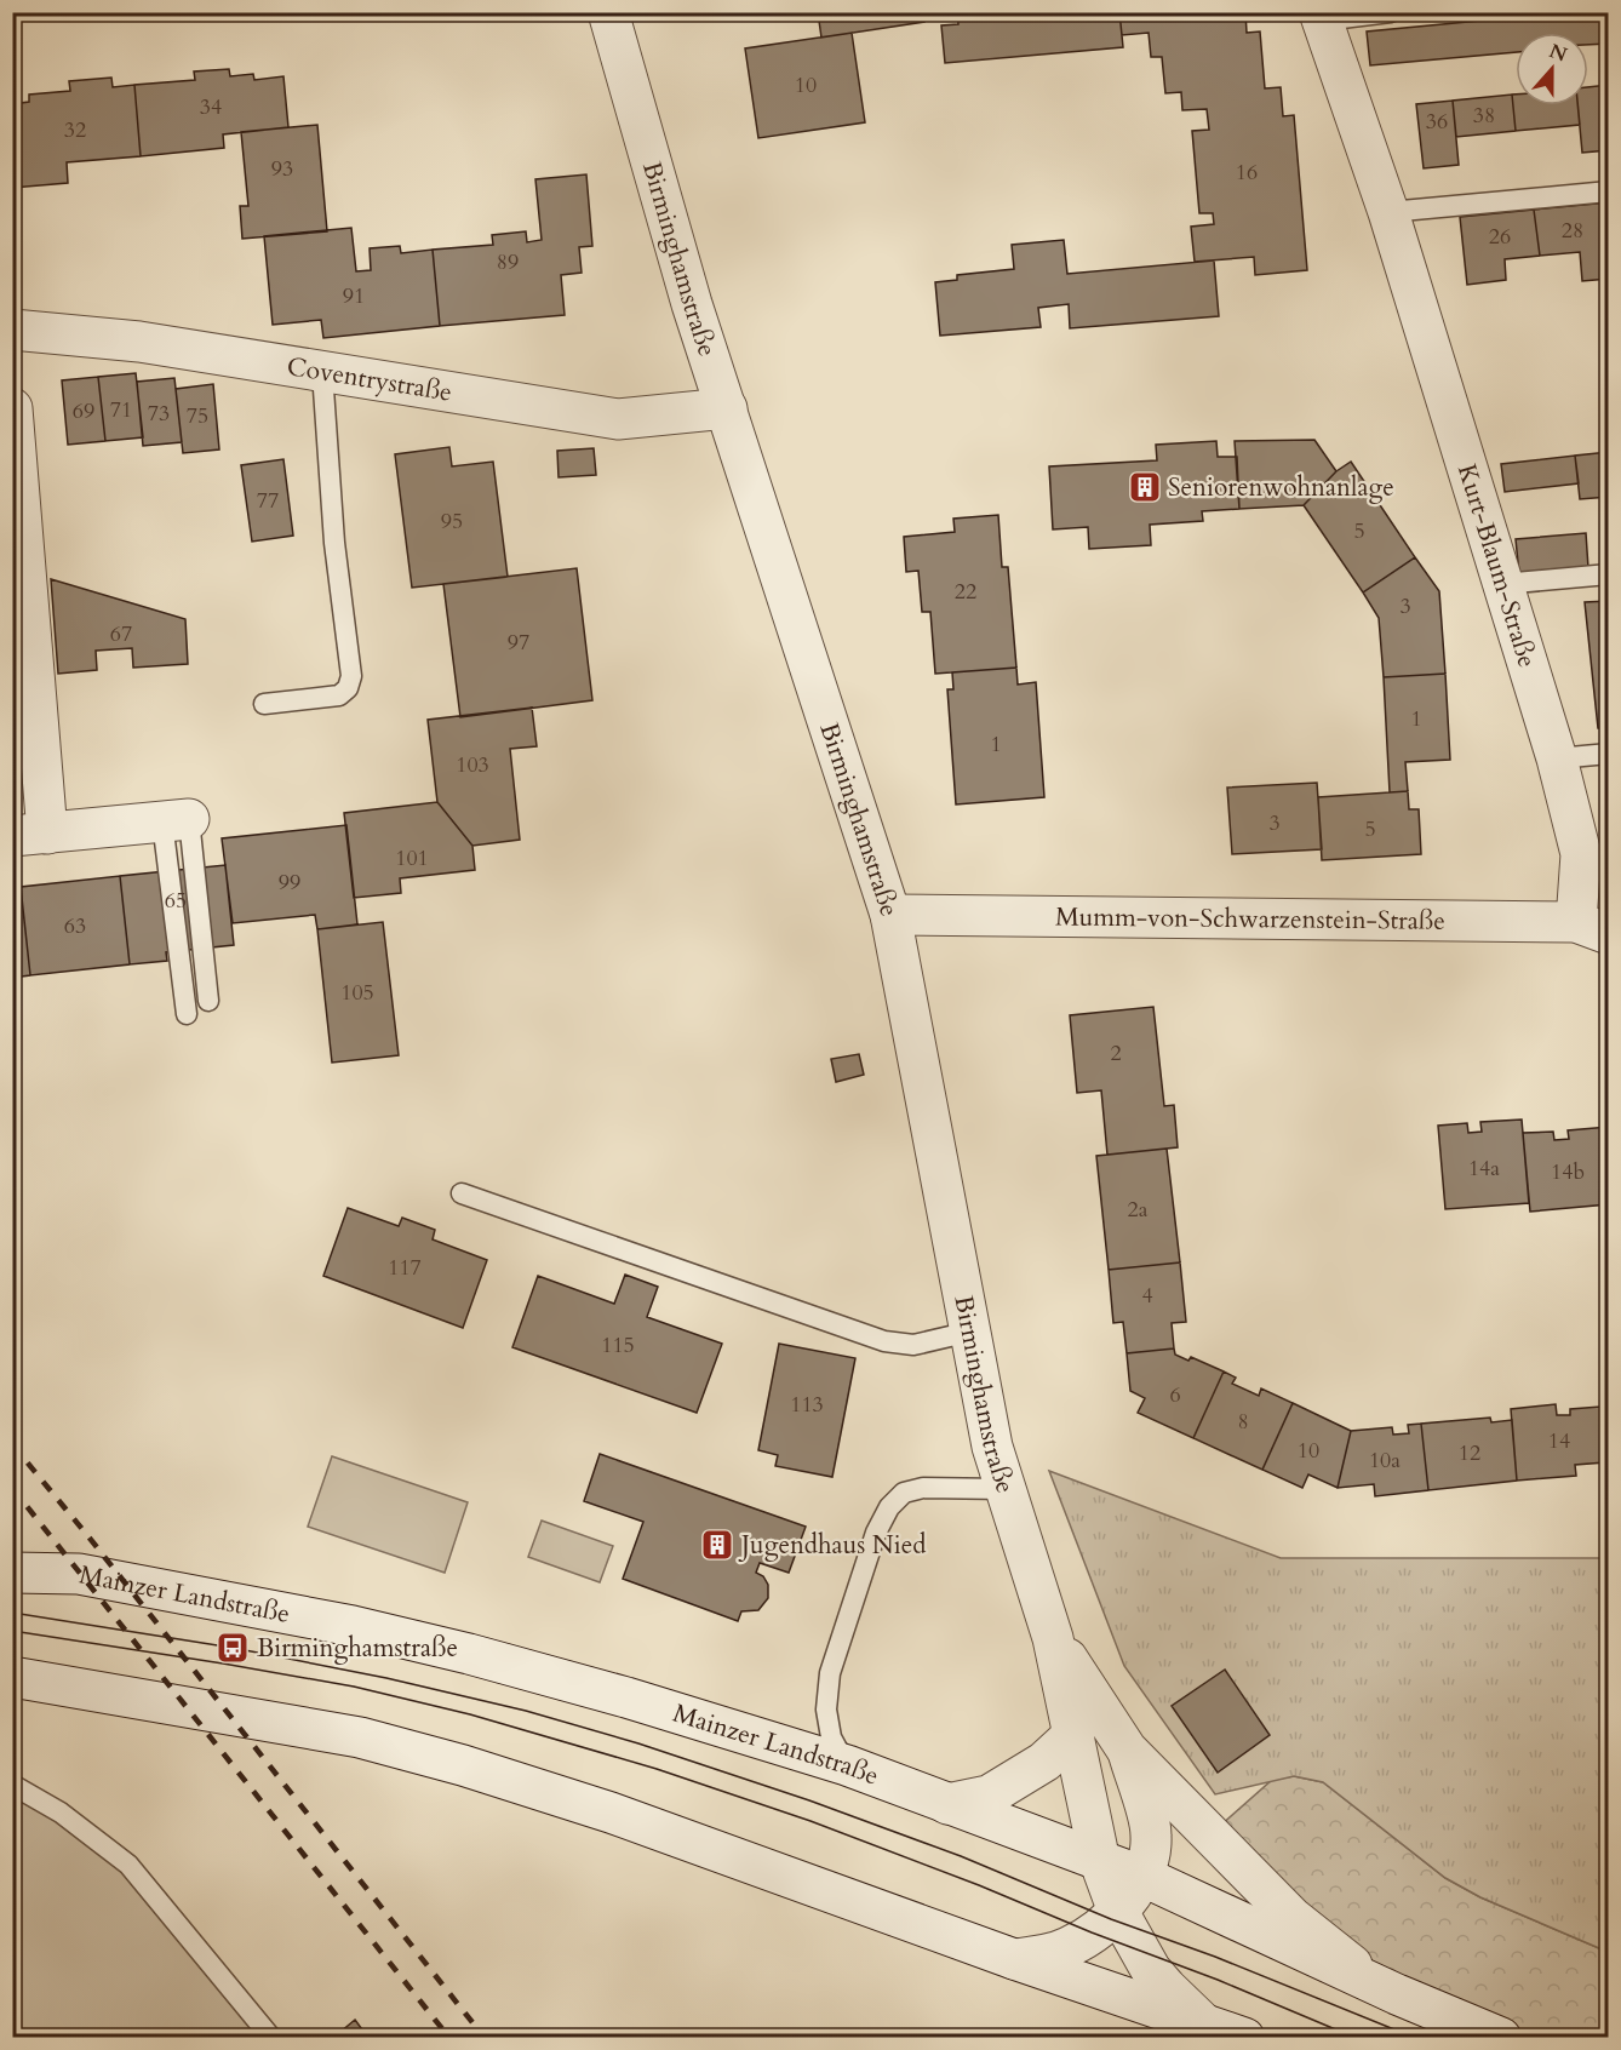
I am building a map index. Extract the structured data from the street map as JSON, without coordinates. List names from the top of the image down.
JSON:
{
  "streets": {
    "street": [
      "Birminghamstraße",
      "Coventrystraße",
      "Kurt-Blaum-Straße",
      "Mumm-von-Schwarzenstein-Straße",
      "Mainzer Landstraße"
    ]
  },
  "crossings": [
    ["Birminghamstraße", "Coventrystraße"],
    ["Birminghamstraße", "Mumm-von-Schwarzenstein-Straße"],
    ["Birminghamstraße", "Mainzer Landstraße"],
    ["Kurt-Blaum-Straße", "Mumm-von-Schwarzenstein-Straße"]
  ],
  "places": {
    "building": ["Seniorenwohnanlage", "Jugendhaus Nied"],
    "bus stop": ["Birminghamstraße"]
  },
  "house_numbers": [
    "10",
    "34",
    "38",
    "36",
    "32",
    "93",
    "16",
    "28",
    "26",
    "89",
    "91",
    "71",
    "69",
    "73",
    "75",
    "77",
    "95",
    "5",
    "22",
    "3",
    "67",
    "97",
    "1",
    "1",
    "103",
    "3",
    "5",
    "101",
    "99",
    "65",
    "63",
    "105",
    "2",
    "14a",
    "14b",
    "2a",
    "117",
    "4",
    "115",
    "6",
    "113",
    "8",
    "14",
    "10",
    "12",
    "10a"
  ],
  "north": "top"
}
